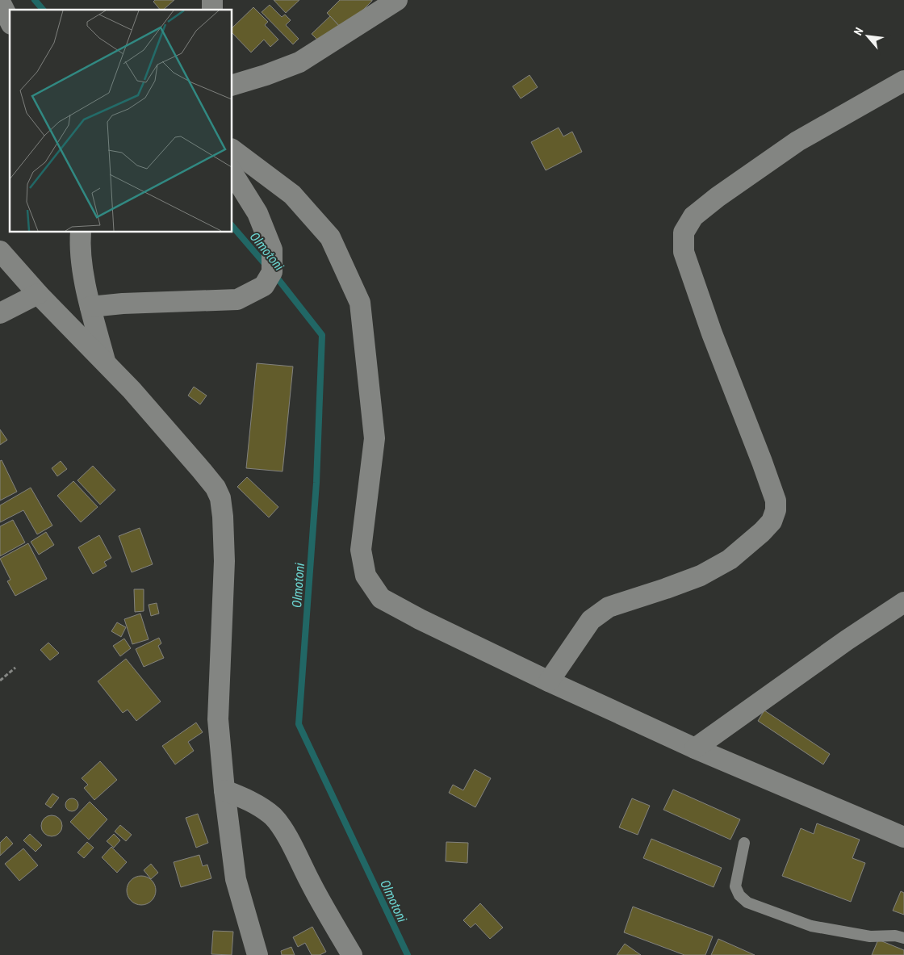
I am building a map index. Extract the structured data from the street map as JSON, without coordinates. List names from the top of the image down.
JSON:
{
  "water": ["Olmotoni"],
  "north": "top left"
}
